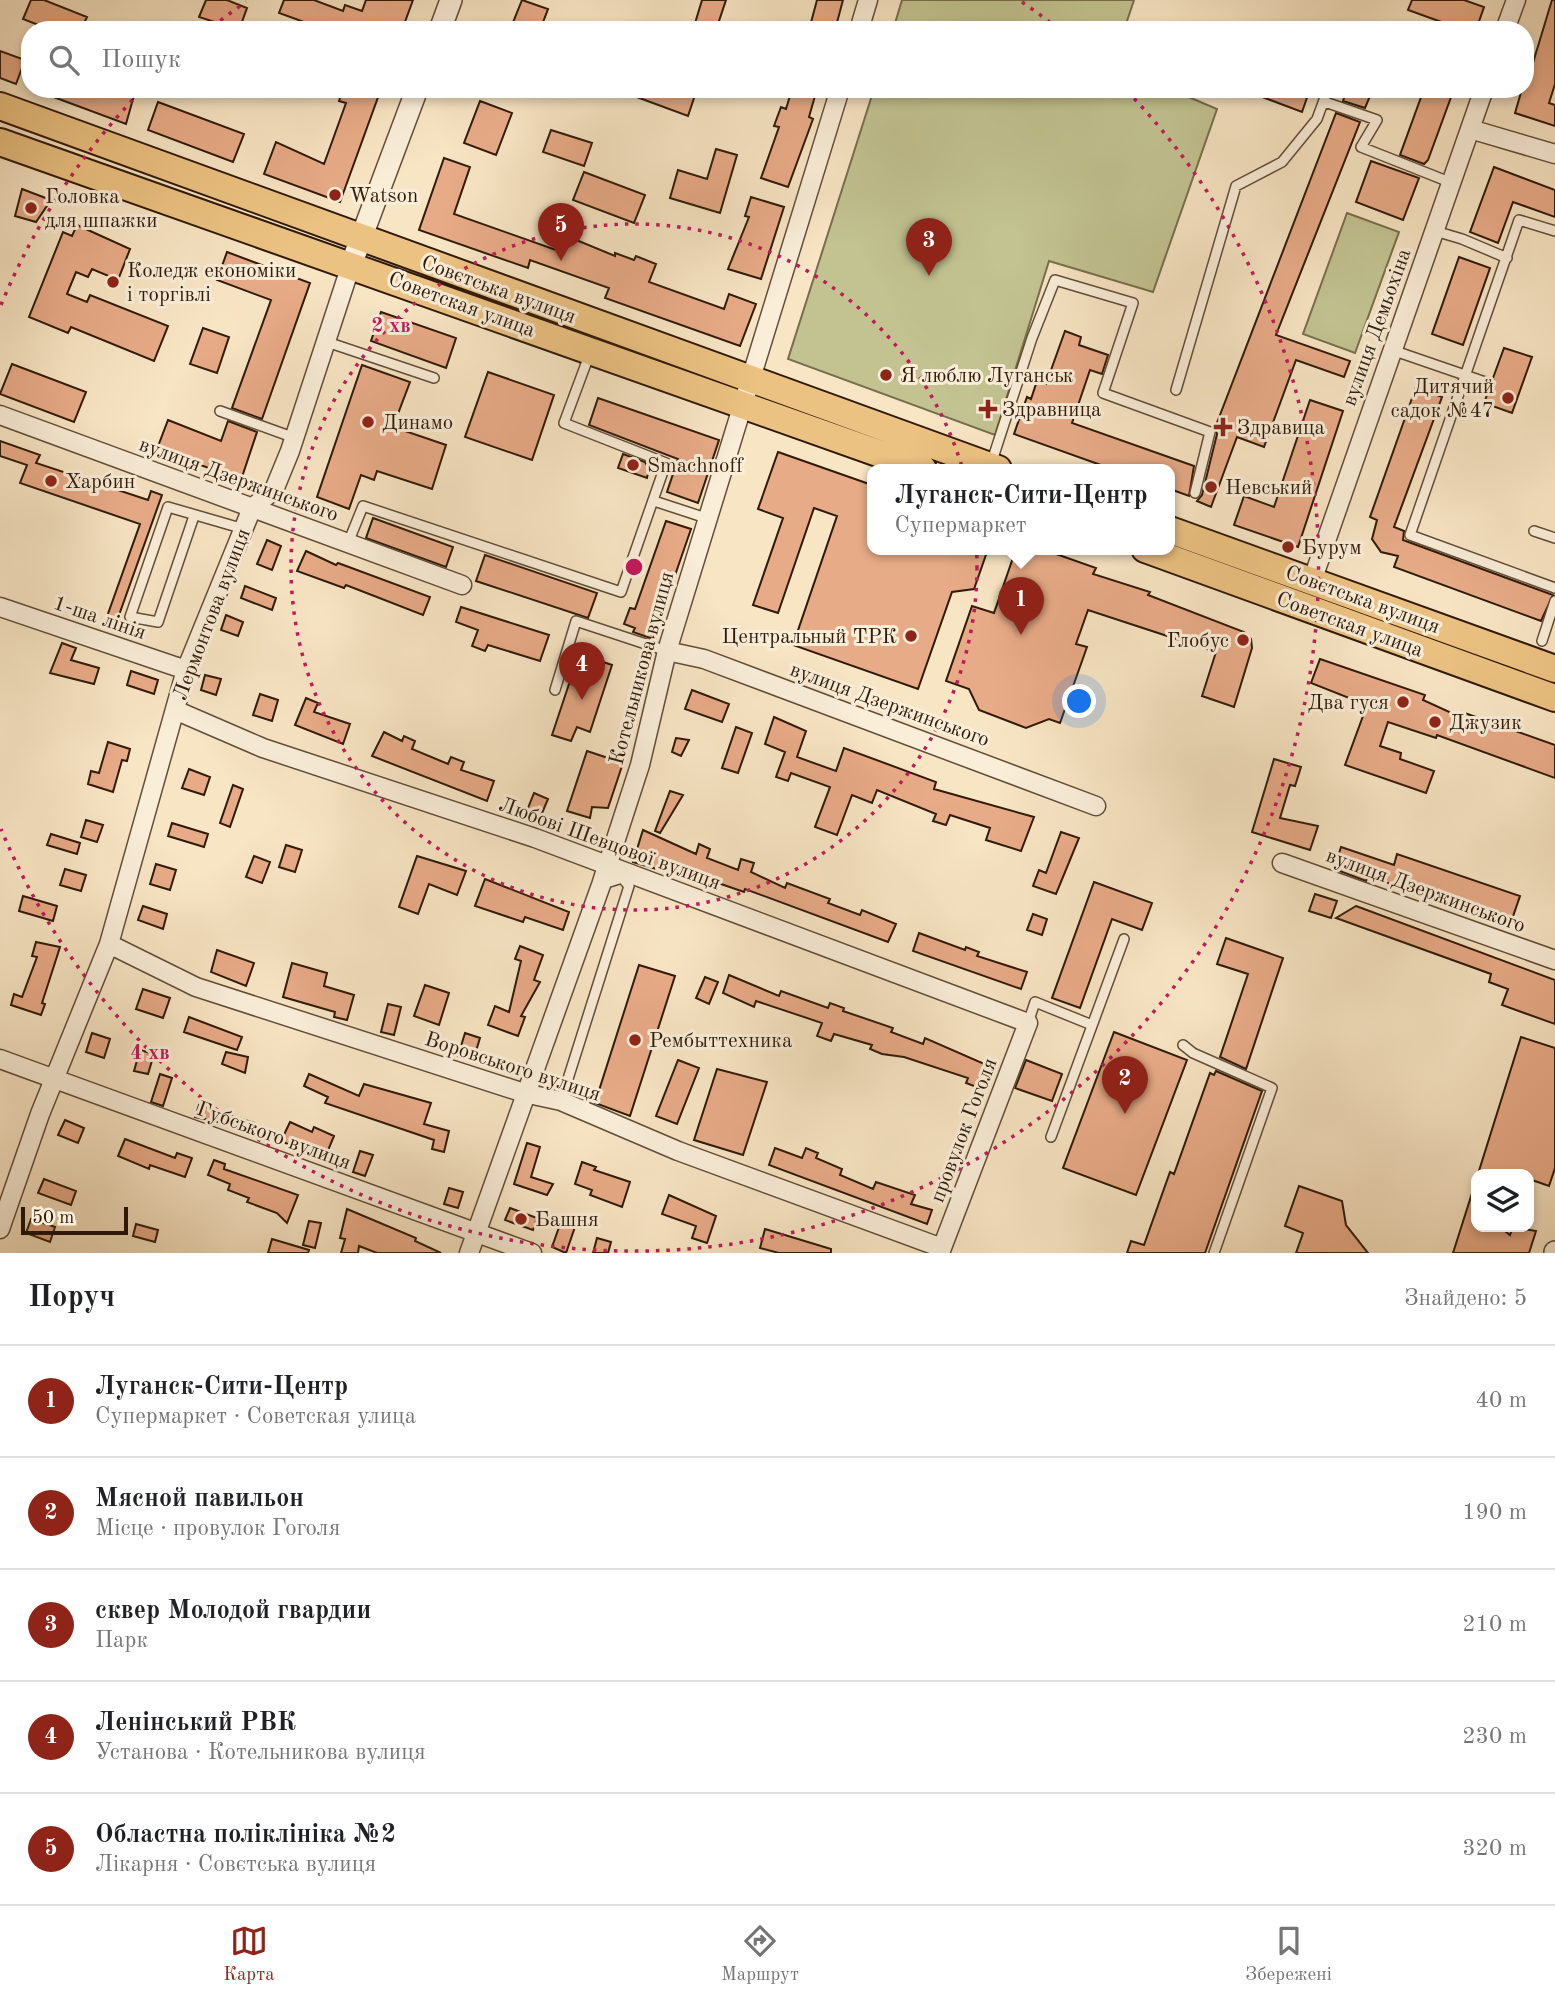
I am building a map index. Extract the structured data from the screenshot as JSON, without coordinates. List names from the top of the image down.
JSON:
{
  "streets": {
    "main road": ["Совєтська вулиця", "Советская улица"],
    "street": [
      "вулиця Демьохіна",
      "вулиця Дзержинського",
      "Лермонтова вулиця",
      "1-ша лінія",
      "Котельникова вулиця",
      "Любові Шевцової вулиця",
      "Воровського вулиця",
      "провулок Гоголя",
      "Губського вулиця"
    ]
  },
  "crossings": [
    ["Совєтська вулиця", "Советская улица"],
    ["Совєтська вулиця", "вулиця Демьохіна"],
    ["Совєтська вулиця", "Лермонтова вулиця"],
    ["Совєтська вулиця", "Котельникова вулиця"],
    ["Советская улица", "Лермонтова вулиця"],
    ["Советская улица", "Котельникова вулиця"],
    ["вулиця Дзержинського", "Лермонтова вулиця"],
    ["вулиця Дзержинського", "Котельникова вулиця"],
    ["Лермонтова вулиця", "1-ша лінія"],
    ["Лермонтова вулиця", "Любові Шевцової вулиця"],
    ["Лермонтова вулиця", "Воровського вулиця"],
    ["Лермонтова вулиця", "Губського вулиця"],
    ["Котельникова вулиця", "Любові Шевцової вулиця"],
    ["Котельникова вулиця", "Воровського вулиця"],
    ["Котельникова вулиця", "Губського вулиця"],
    ["Любові Шевцової вулиця", "провулок Гоголя"],
    ["Воровського вулиця", "провулок Гоголя"]
  ],
  "places": {
    "other": [
      "Watson",
      "Головка для шпажки",
      "Коледж економіки і торгівлі",
      "Я люблю Луганськ",
      "Дитячий садок №47",
      "Динамо",
      "Smachnoff",
      "Харбин",
      "Невський",
      "Бурум",
      "Центральный ТРК",
      "Глобус",
      "Два гуся",
      "Джузик",
      "Рембыттехника",
      "Башня"
    ],
    "health": ["Здравница", "Здравица"]
  },
  "scale_bar": "50 m",
  "page": {
    "search": "Пошук",
    "pins": [
      "5",
      "3",
      "1",
      "4",
      "2"
    ],
    "popup": ["Луганск-Сити-Центр", "Супермаркет"],
    "scale": "50 m",
    "heading": ["Поруч", "Знайдено: 5"],
    "list": [
      {
        "mark": "1",
        "name": "Луганск-Сити-Центр",
        "note": "Супермаркет · Советская улица",
        "value": "40 m"
      },
      {
        "mark": "2",
        "name": "Мясной павильон",
        "note": "Місце · провулок Гоголя",
        "value": "190 m"
      },
      {
        "mark": "3",
        "name": "сквер Молодой гвардии",
        "note": "Парк",
        "value": "210 m"
      },
      {
        "mark": "4",
        "name": "Ленінський РВК",
        "note": "Установа · Котельникова вулиця",
        "value": "230 m"
      },
      {
        "mark": "5",
        "name": "Областна поліклініка №2",
        "note": "Лікарня · Совєтська вулиця",
        "value": "320 m"
      }
    ],
    "nav": ["Карта", "Маршрут", "Збережені"]
  },
  "rings": ["2 хв", "4 хв"]
}
